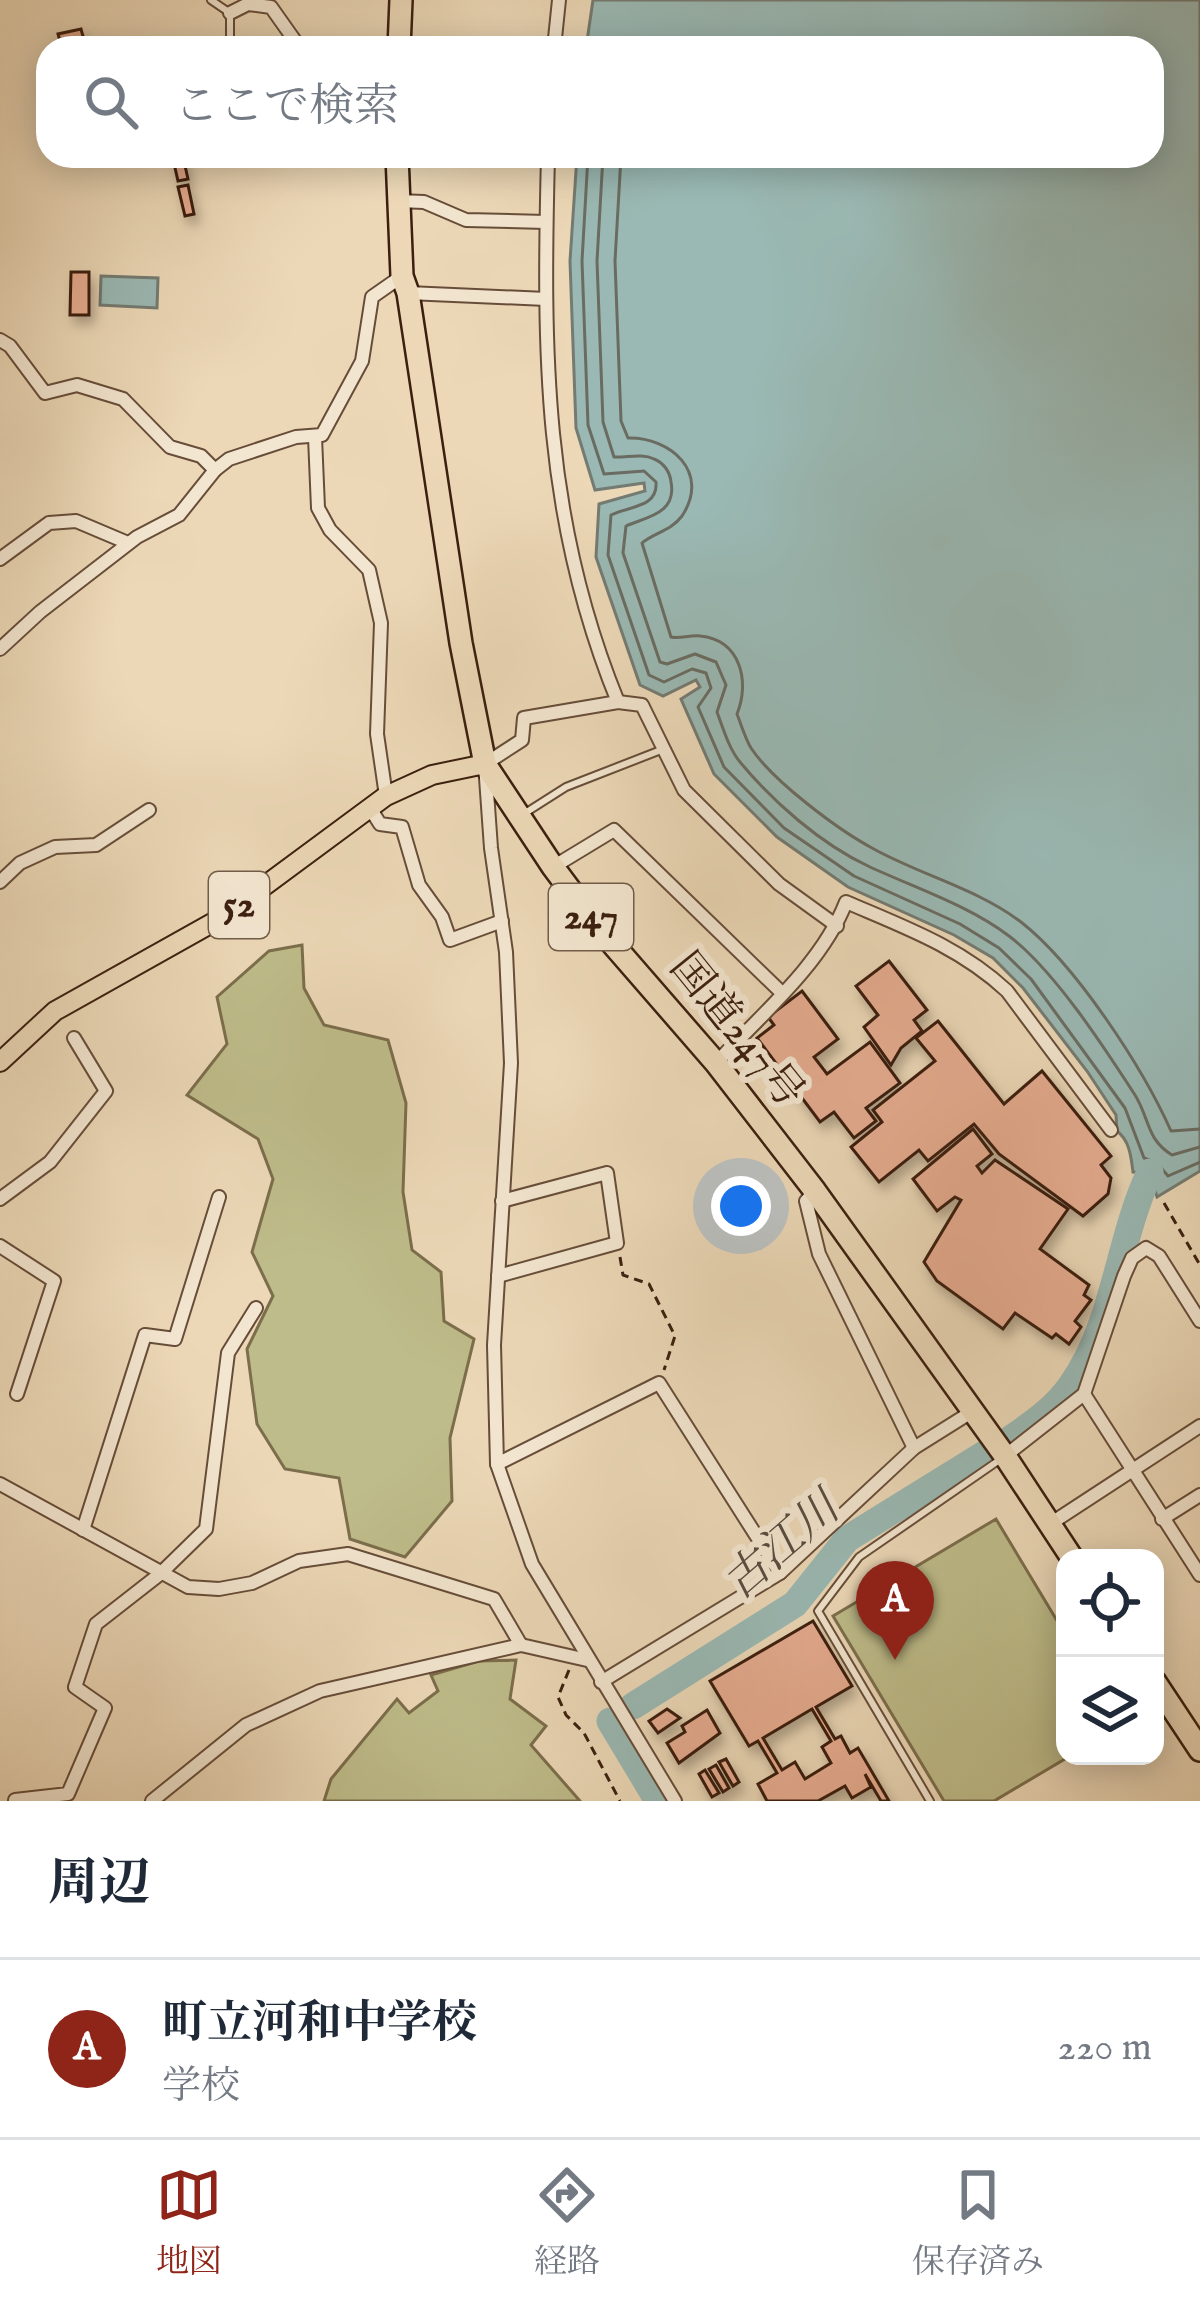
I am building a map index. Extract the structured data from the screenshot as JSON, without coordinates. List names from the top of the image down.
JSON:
{
  "streets": {
    "highway": ["247", "国道247号"],
    "main road": ["52"]
  },
  "crossings": [
    ["52", "国道247号"]
  ],
  "water": ["古江川"],
  "page": {
    "search": "ここで検索",
    "pins": "A",
    "heading": "周辺",
    "list": [
      {
        "mark": "A",
        "name": "町立河和中学校",
        "note": "学校",
        "value": "220 m"
      }
    ],
    "nav": ["地図", "経路", "保存済み"]
  }
}
